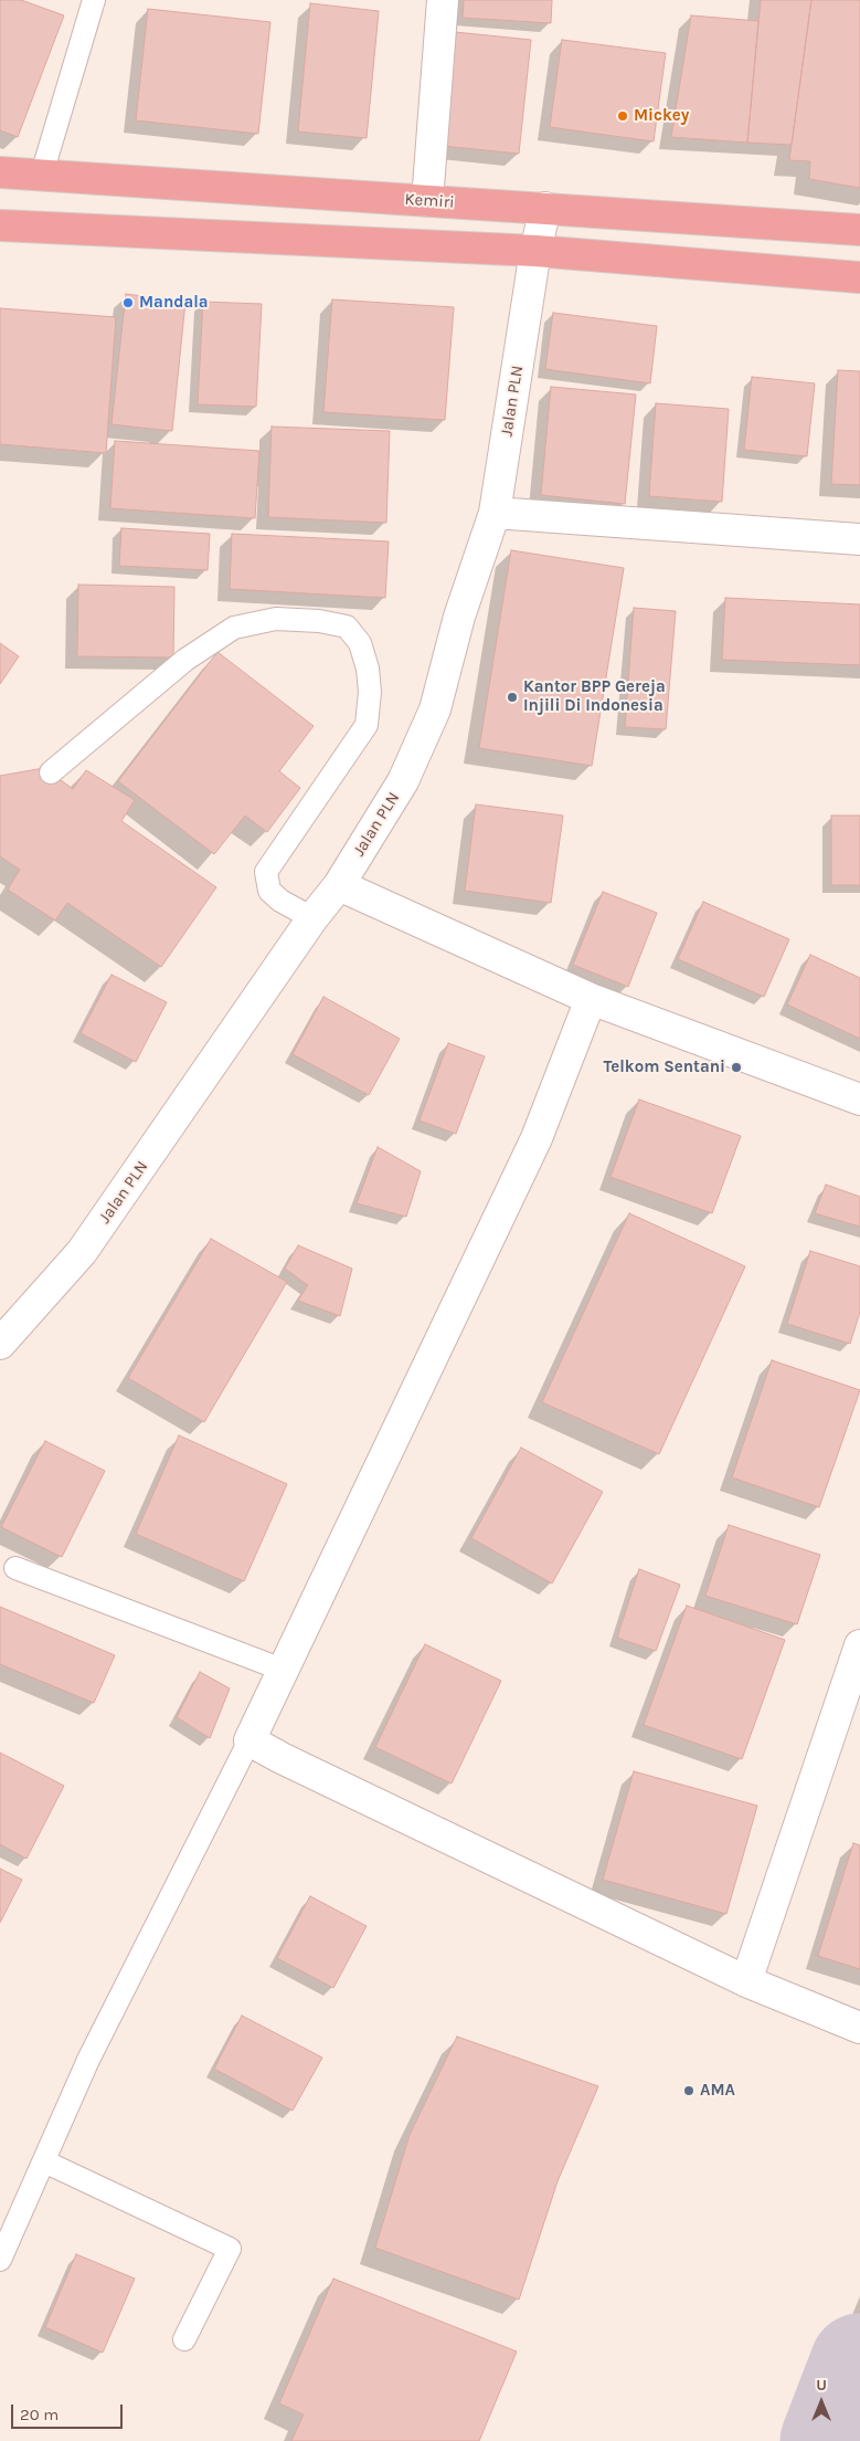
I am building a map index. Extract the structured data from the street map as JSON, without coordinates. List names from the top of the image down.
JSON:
{
  "streets": {
    "highway": ["Kemiri"],
    "street": ["Jalan PLN"]
  },
  "crossings": [
    ["Kemiri", "Jalan PLN"]
  ],
  "places": [
    "Mickey",
    "Mandala",
    "Kantor BPP Gereja Injili Di Indonesia",
    "Telkom Sentani",
    "AMA"
  ],
  "scale_bar": "20 m",
  "north": "top"
}
